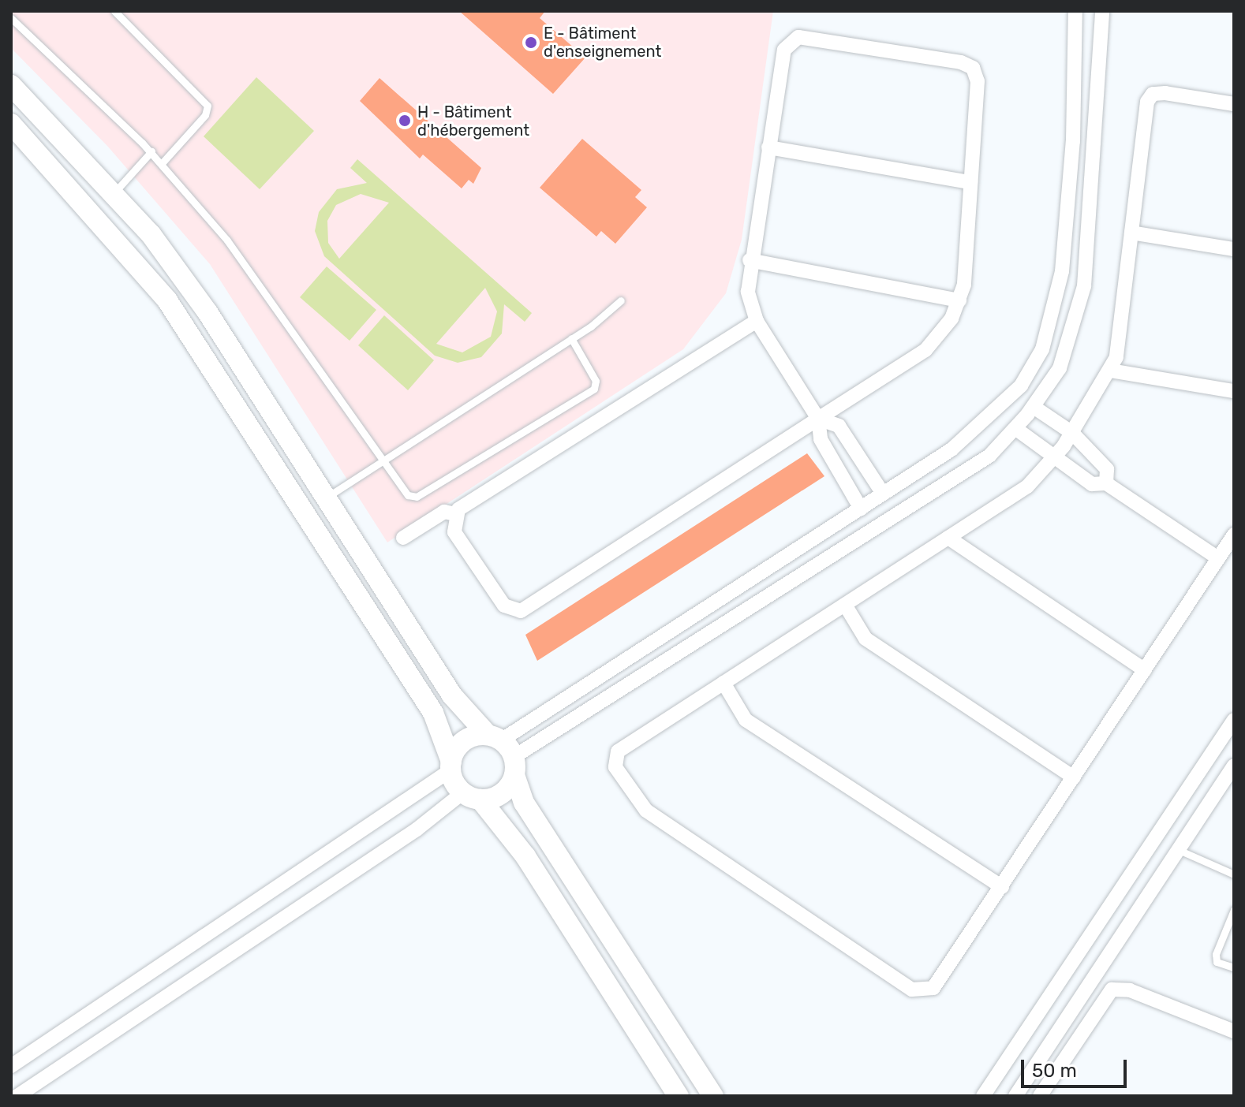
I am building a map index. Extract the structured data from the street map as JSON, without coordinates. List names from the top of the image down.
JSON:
{
  "places": ["E - Bâtiment d'enseignement", "H - Bâtiment d'hébergement"],
  "scale_bar": "50 m"
}
